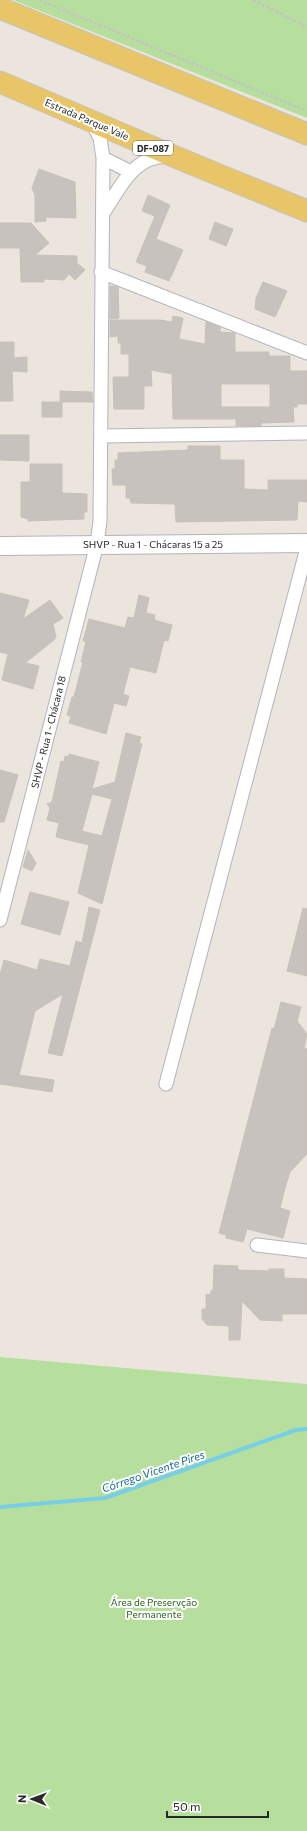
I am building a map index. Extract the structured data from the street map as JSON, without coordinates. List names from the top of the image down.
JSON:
{
  "streets": {
    "main road": ["Estrada Parque Vale", "DF-087"],
    "street": ["SHVP - Rua 1 - Chácaras 15 a 25", "SHVP - Rua 1 - Chácara 18"]
  },
  "crossings": [
    ["Estrada Parque Vale", "SHVP - Rua 1 - Chácara 18"],
    ["SHVP - Rua 1 - Chácaras 15 a 25", "SHVP - Rua 1 - Chácara 18"]
  ],
  "water": ["Córrego Vicente Pires"],
  "parks": ["Área de Preservção Permanente"],
  "scale_bar": "50 m",
  "north": "left"
}
